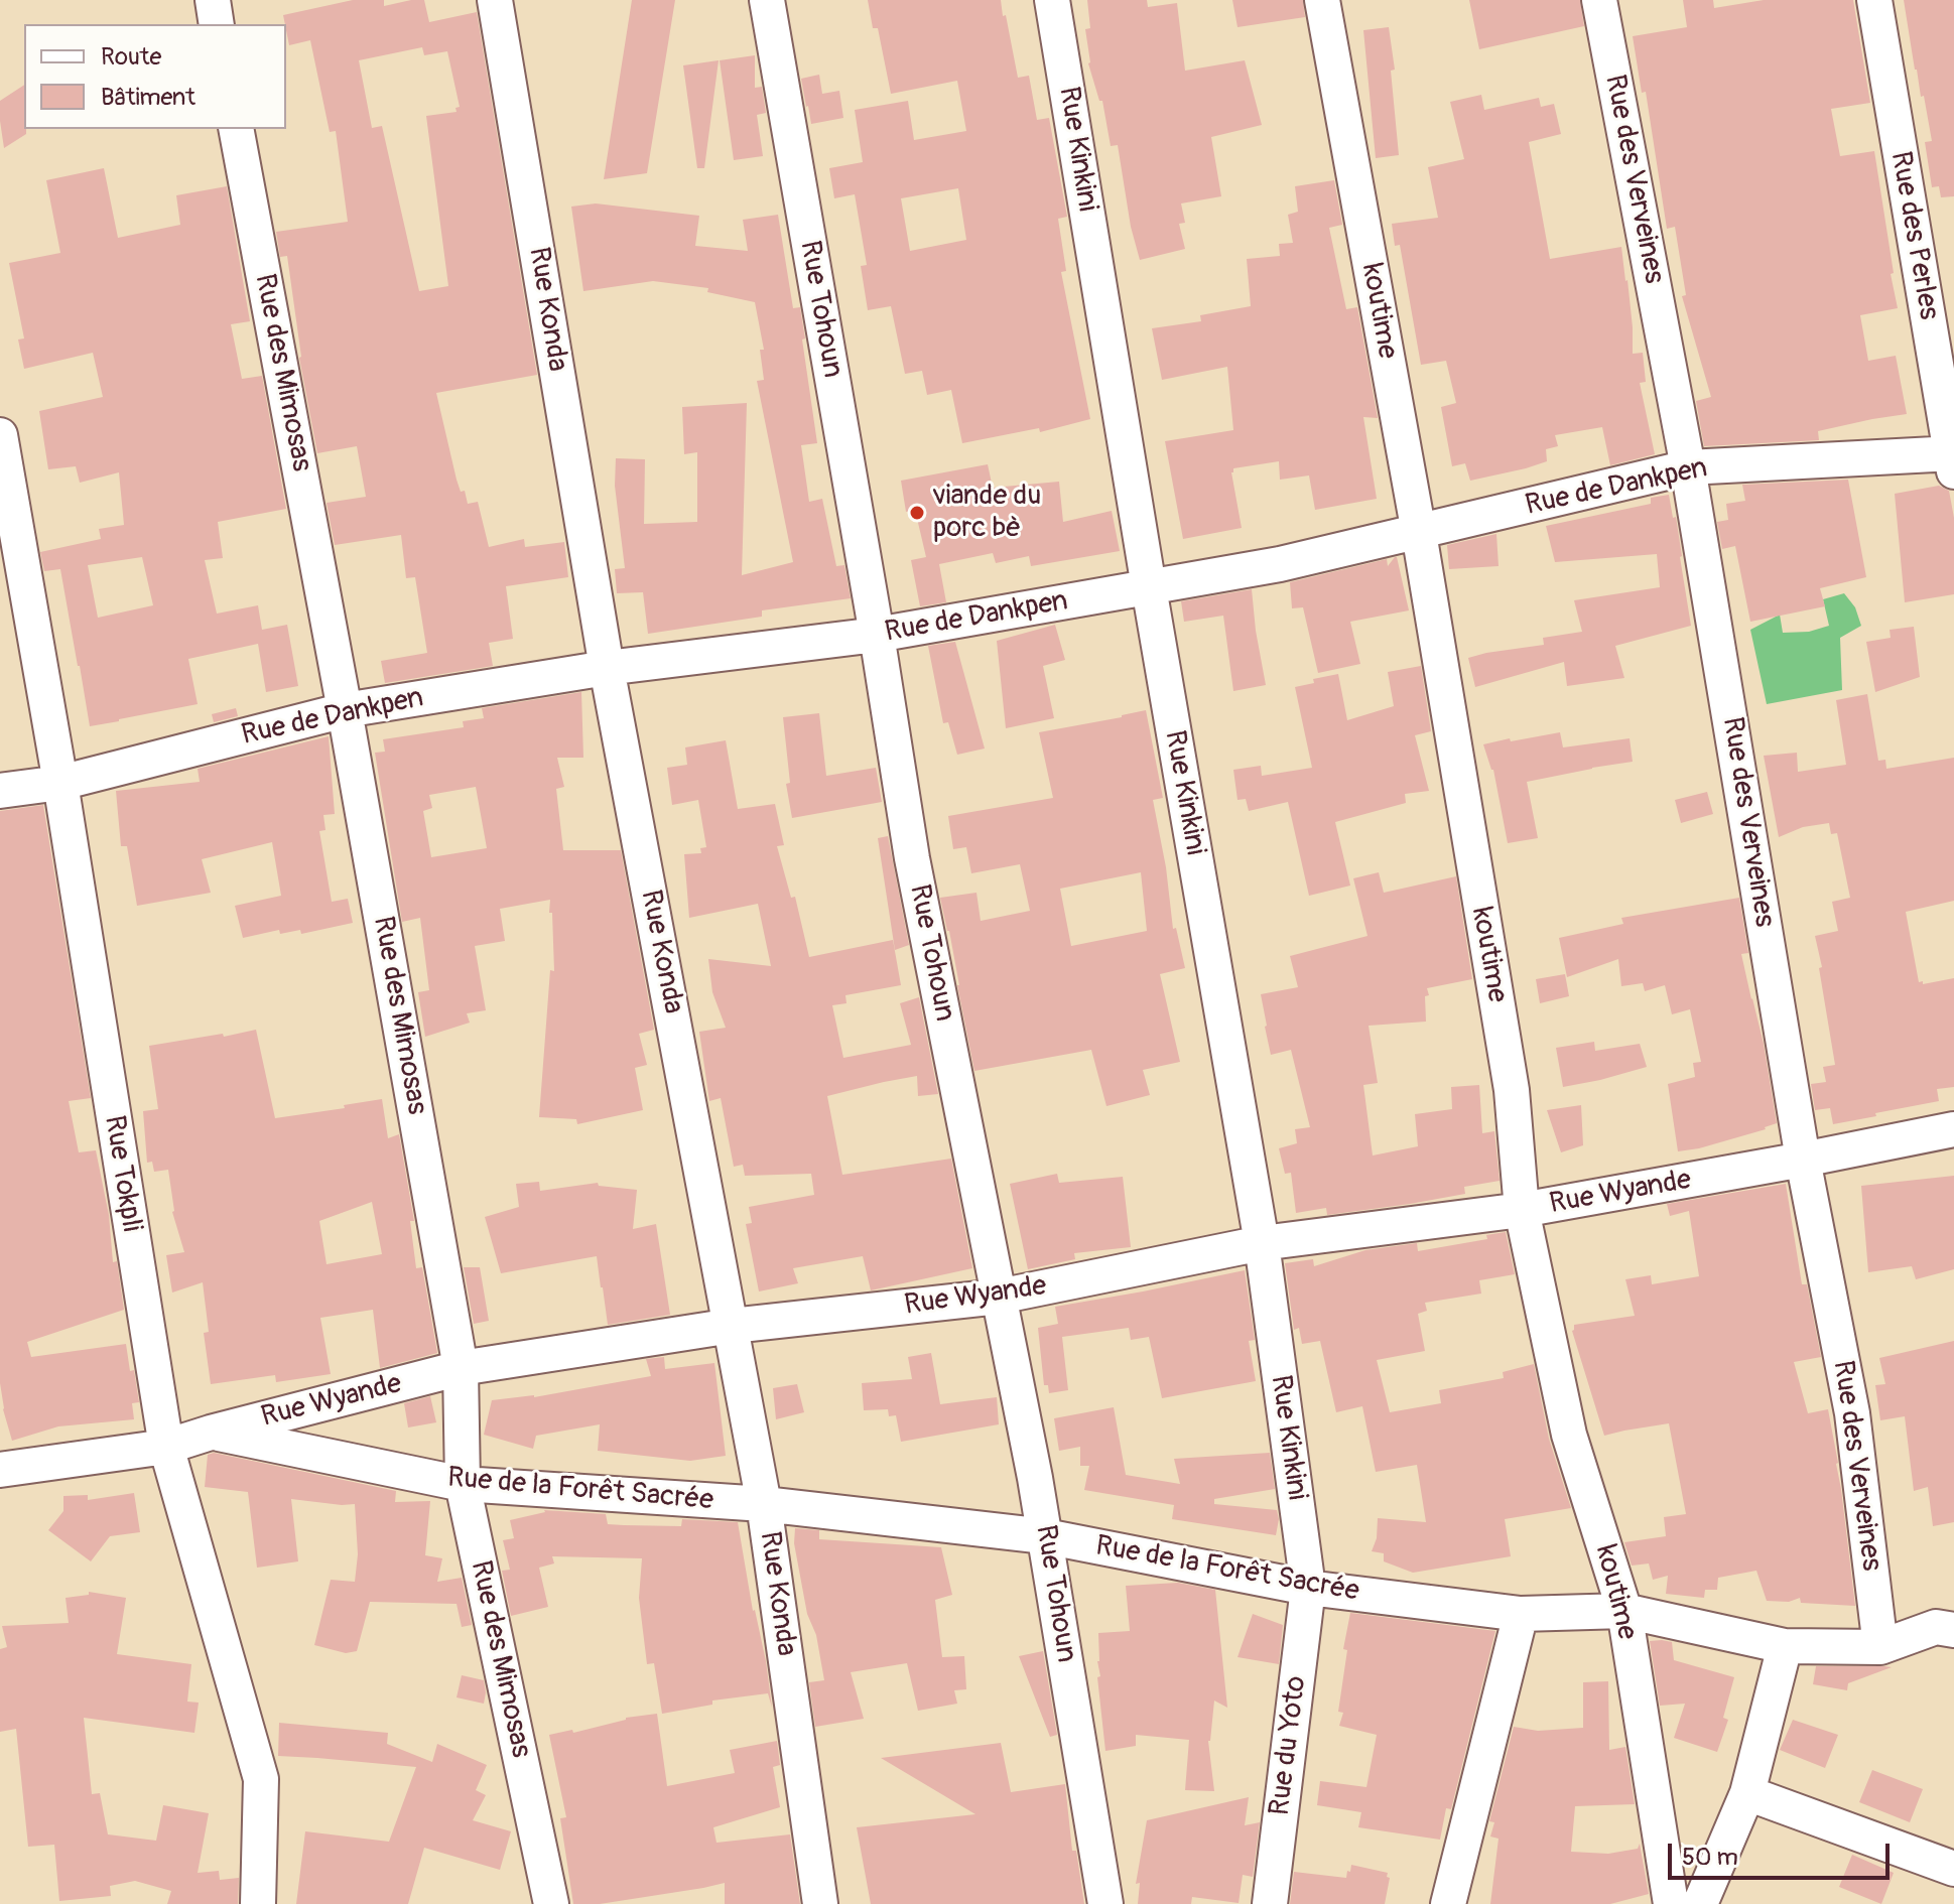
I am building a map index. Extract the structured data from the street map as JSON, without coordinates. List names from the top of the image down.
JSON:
{
  "streets": {
    "street": [
      "Rue Kinkini",
      "Rue des Verveines",
      "Rue des Perles",
      "Rue Konda",
      "Rue Tohoun",
      "koutime",
      "Rue des Mimosas",
      "Rue de Dankpen",
      "Rue Tokpli",
      "Rue Wyande",
      "Rue de la Forêt Sacrée",
      "Rue du Yoto"
    ]
  },
  "crossings": [
    ["Rue Kinkini", "Rue de Dankpen"],
    ["Rue Kinkini", "Rue Wyande"],
    ["Rue Kinkini", "Rue de la Forêt Sacrée"],
    ["Rue Kinkini", "Rue du Yoto"],
    ["Rue des Verveines", "Rue de Dankpen"],
    ["Rue des Verveines", "Rue Wyande"],
    ["Rue des Verveines", "Rue de la Forêt Sacrée"],
    ["Rue des Perles", "Rue de Dankpen"],
    ["Rue Konda", "Rue de Dankpen"],
    ["Rue Konda", "Rue Wyande"],
    ["Rue Konda", "Rue de la Forêt Sacrée"],
    ["Rue Tohoun", "Rue de Dankpen"],
    ["Rue Tohoun", "Rue Wyande"],
    ["Rue Tohoun", "Rue de la Forêt Sacrée"],
    ["koutime", "Rue de Dankpen"],
    ["koutime", "Rue Wyande"],
    ["koutime", "Rue de la Forêt Sacrée"],
    ["Rue des Mimosas", "Rue de Dankpen"],
    ["Rue des Mimosas", "Rue Wyande"],
    ["Rue des Mimosas", "Rue de la Forêt Sacrée"],
    ["Rue de Dankpen", "Rue Tokpli"],
    ["Rue Tokpli", "Rue Wyande"],
    ["Rue Wyande", "Rue de la Forêt Sacrée"],
    ["Rue de la Forêt Sacrée", "Rue du Yoto"]
  ],
  "places": ["viande du porc bè"],
  "legend": ["Route", "Bâtiment"],
  "scale_bar": "50 m"
}
